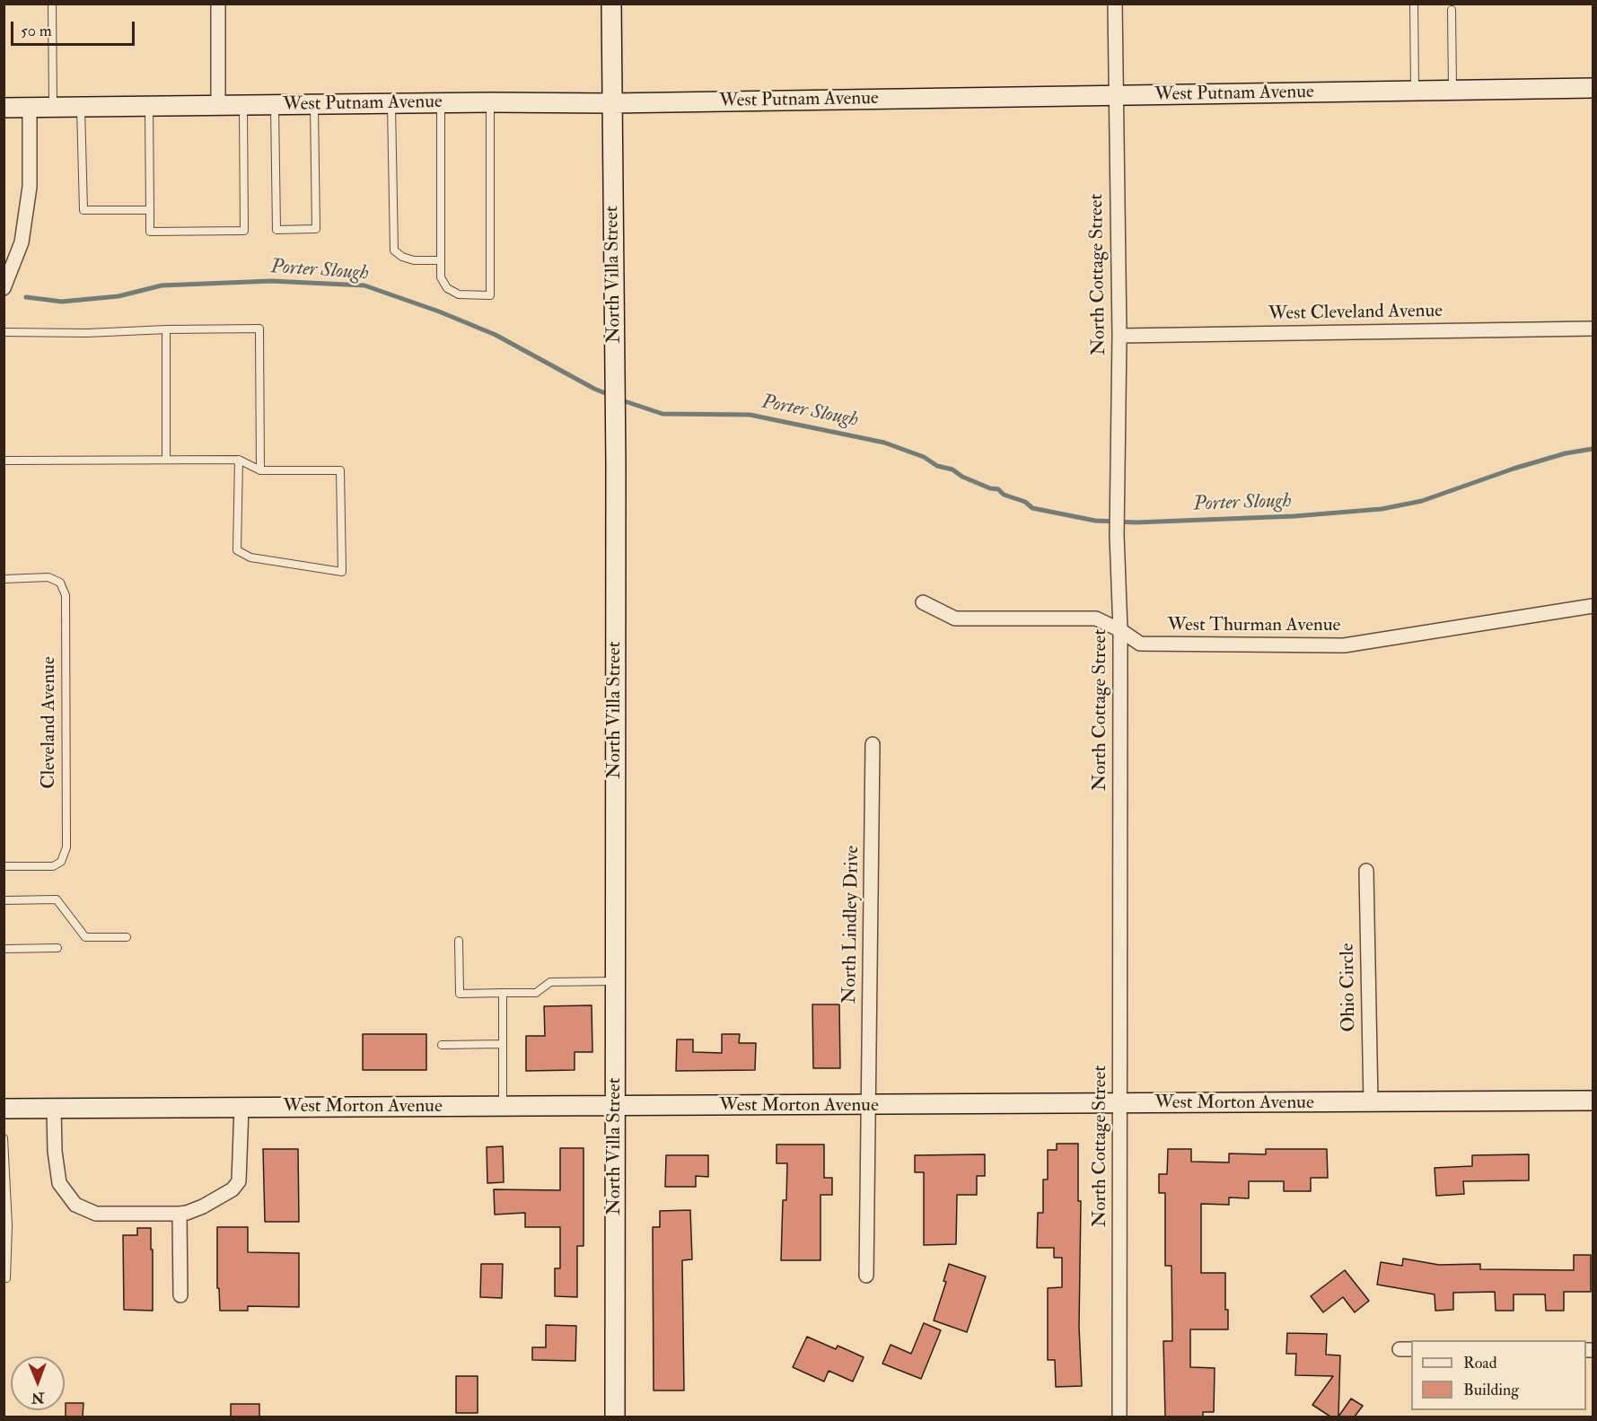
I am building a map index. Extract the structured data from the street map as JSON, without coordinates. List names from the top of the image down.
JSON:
{
  "streets": {
    "street": [
      "West Putnam Avenue",
      "North Villa Street",
      "North Cottage Street",
      "West Cleveland Avenue",
      "West Thurman Avenue",
      "North Lindley Drive",
      "Ohio Circle",
      "West Morton Avenue"
    ],
    "lane": ["Cleveland Avenue"]
  },
  "crossings": [
    ["West Putnam Avenue", "North Villa Street"],
    ["West Putnam Avenue", "North Cottage Street"],
    ["North Villa Street", "West Morton Avenue"],
    ["North Cottage Street", "West Cleveland Avenue"],
    ["North Cottage Street", "West Thurman Avenue"],
    ["North Cottage Street", "West Morton Avenue"],
    ["North Lindley Drive", "West Morton Avenue"],
    ["Ohio Circle", "West Morton Avenue"]
  ],
  "water": ["Porter Slough"],
  "legend": ["Road", "Building"],
  "scale_bar": "50 m",
  "north": "bottom"
}
